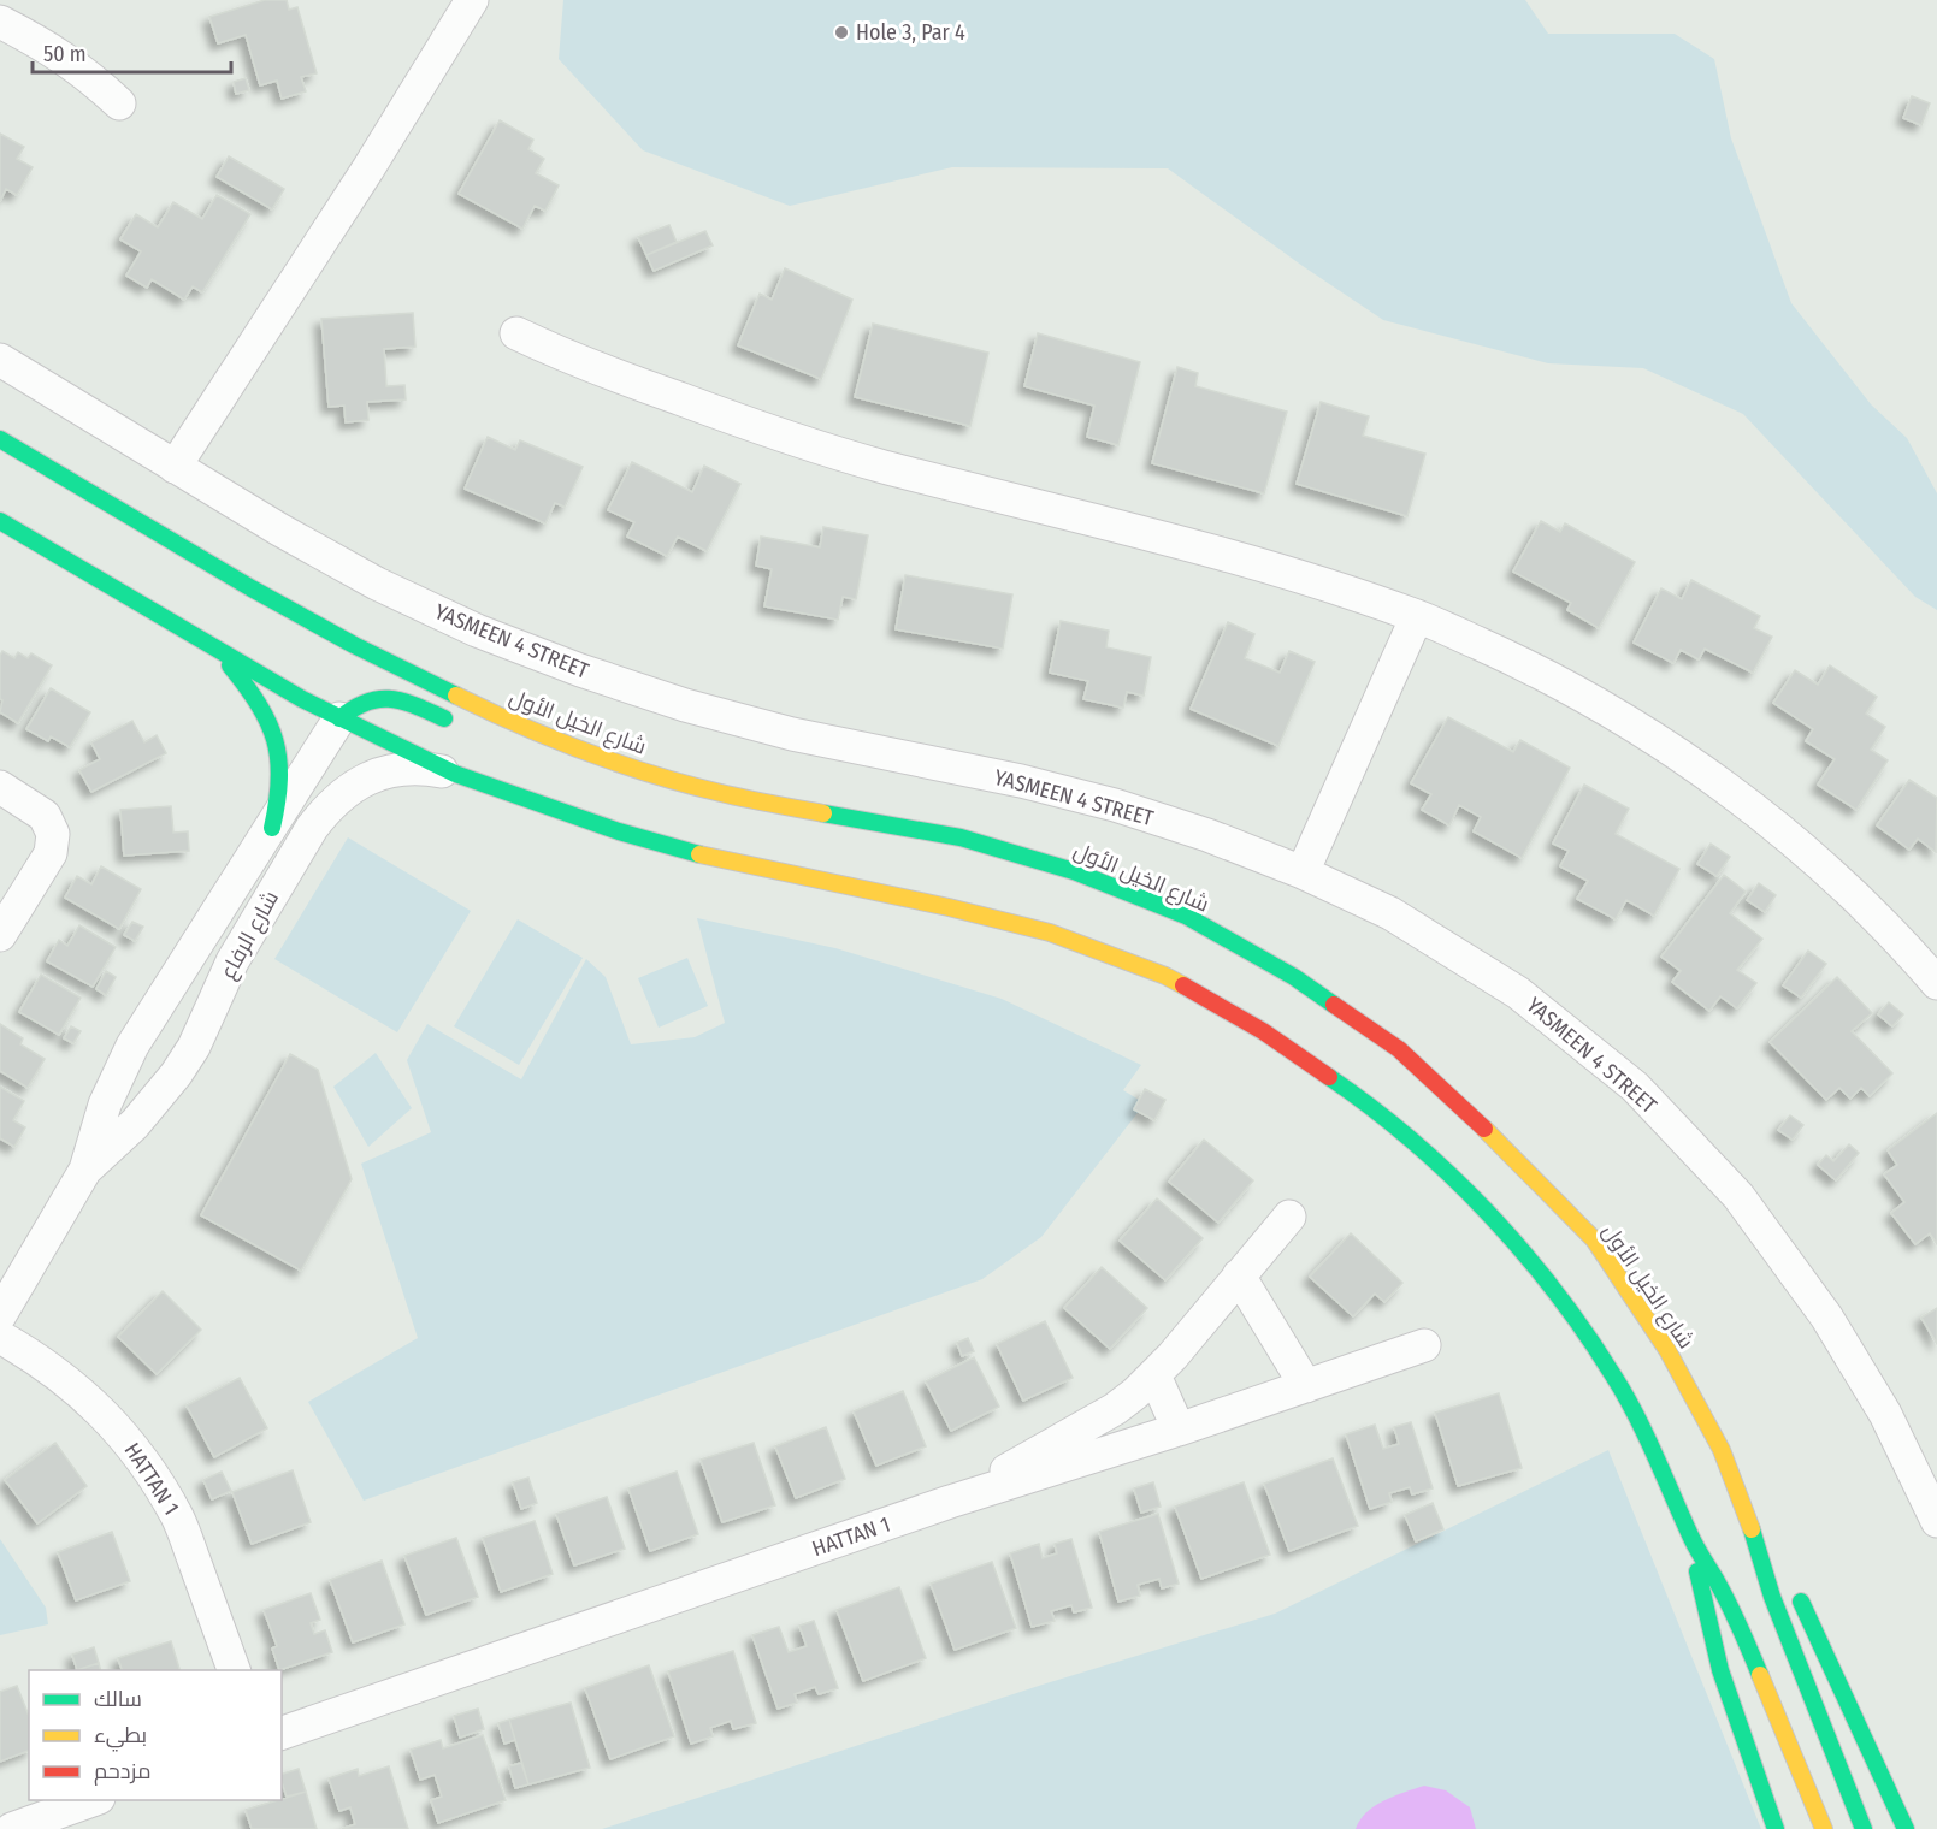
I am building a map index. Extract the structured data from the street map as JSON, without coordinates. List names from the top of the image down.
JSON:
{
  "streets": {
    "main road": ["شارع الخيل الأول"],
    "street": ["YASMEEN 4 STREET", "شارع الرفاع", "HATTAN 1"]
  },
  "places": ["Hole 3, Par 4"],
  "legend": ["سالك", "بطيء", "مزدحم"],
  "scale_bar": "50 m"
}
